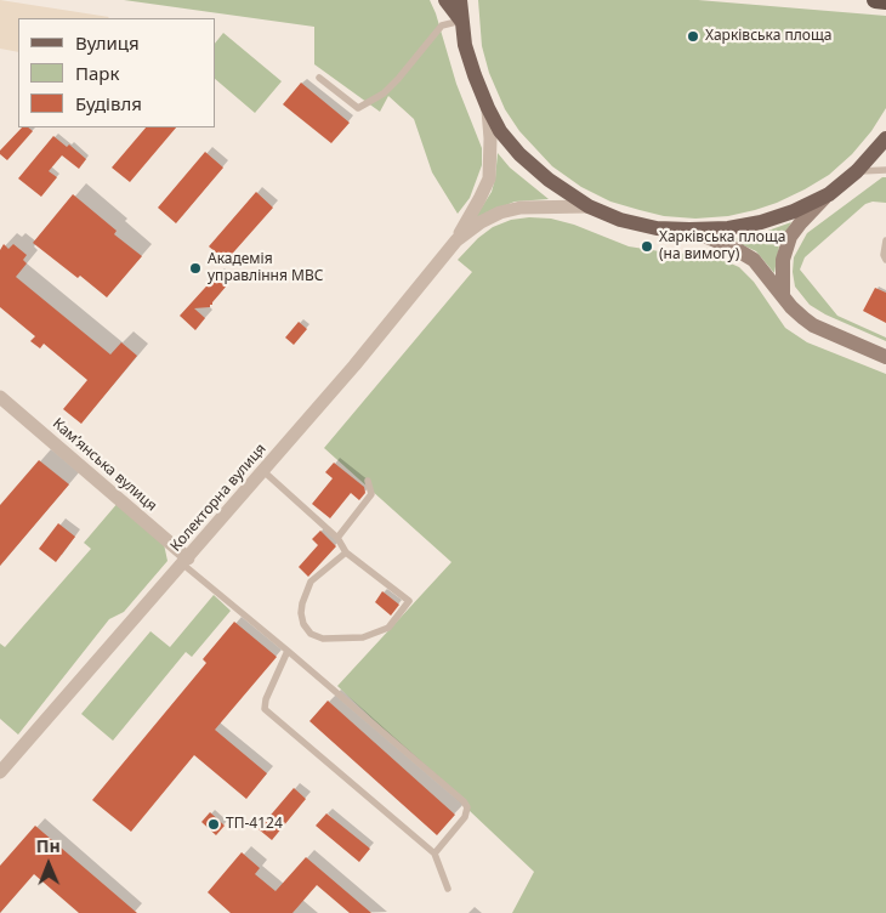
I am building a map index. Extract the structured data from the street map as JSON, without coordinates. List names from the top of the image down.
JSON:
{
  "streets": {
    "street": ["Камʼянська вулиця", "Колекторна вулиця"]
  },
  "crossings": [
    ["Камʼянська вулиця", "Колекторна вулиця"]
  ],
  "places": [
    "Харківська площа",
    "Харківська площа (на вимогу)",
    "Академія управління МВС",
    "ТП-4124"
  ],
  "legend": ["Вулиця", "Парк", "Будівля"],
  "north": "top"
}
